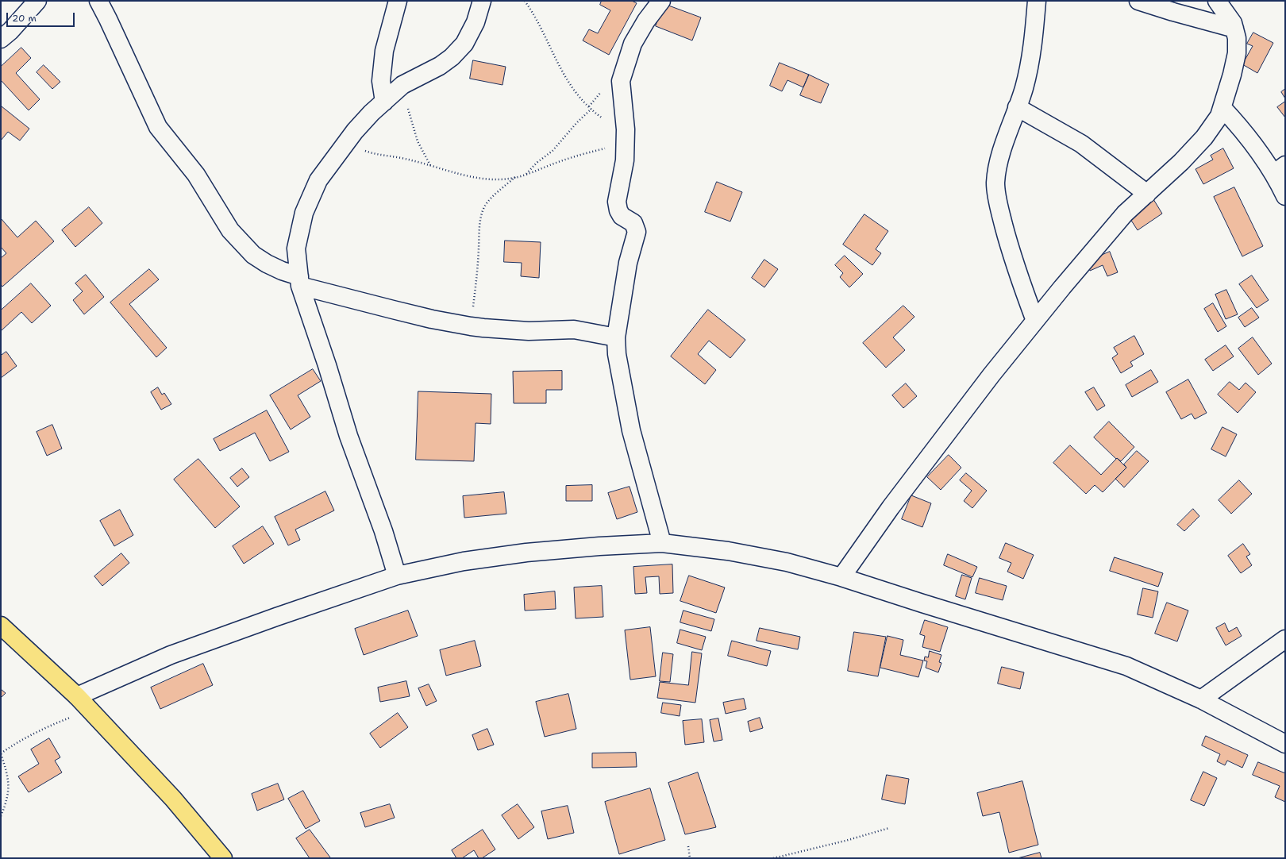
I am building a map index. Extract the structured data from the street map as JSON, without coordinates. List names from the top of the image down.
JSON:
{
  "scale_bar": "20 m"
}
